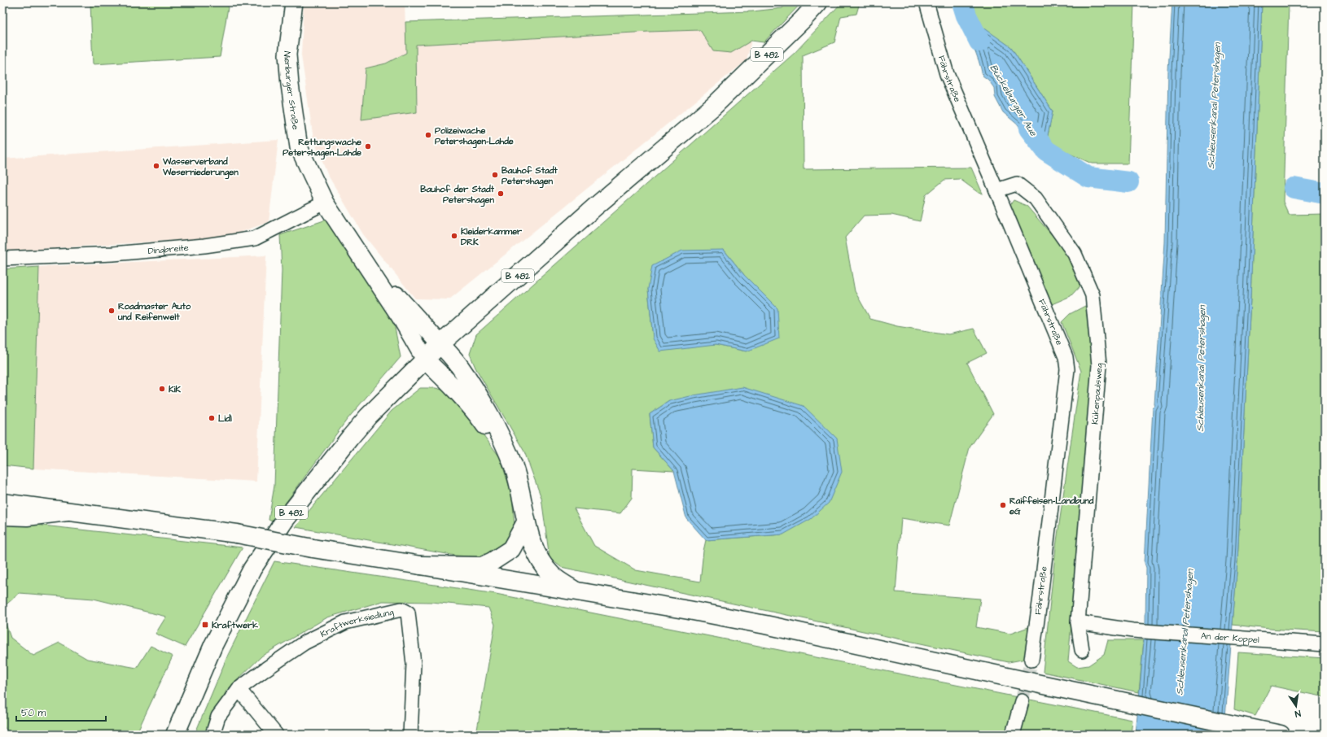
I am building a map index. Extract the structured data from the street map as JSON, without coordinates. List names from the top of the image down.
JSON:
{
  "streets": {
    "main road": ["B 482"],
    "street": [
      "Fährstraße",
      "Nienburger Straße",
      "Dingbreite",
      "Kükenpaulsweg",
      "Kraftwerksiedlung",
      "An der Koppel"
    ]
  },
  "crossings": [
    ["B 482", "Nienburger Straße"],
    ["Fährstraße", "Kükenpaulsweg"],
    ["Nienburger Straße", "Dingbreite"],
    ["Kükenpaulsweg", "An der Koppel"]
  ],
  "water": ["Bückeburger Aue", "Schleusenkanal Petershagen"],
  "places": {
    "other": [
      "Polizeiwache Petershagen-Lahde",
      "Rettungswache Petershagen-Lahde",
      "Wasserverband Weserniederungen",
      "Bauhof Stadt Petershagen",
      "Bauhof der Stadt Petershagen",
      "Kleiderkammer DRK",
      "Roadmaster Auto und Reifenwelt",
      "KiK",
      "Lidl",
      "Raiffeisen-Landbund eG"
    ],
    "transit": ["Kraftwerk"]
  },
  "scale_bar": "50 m",
  "north": "bottom"
}
